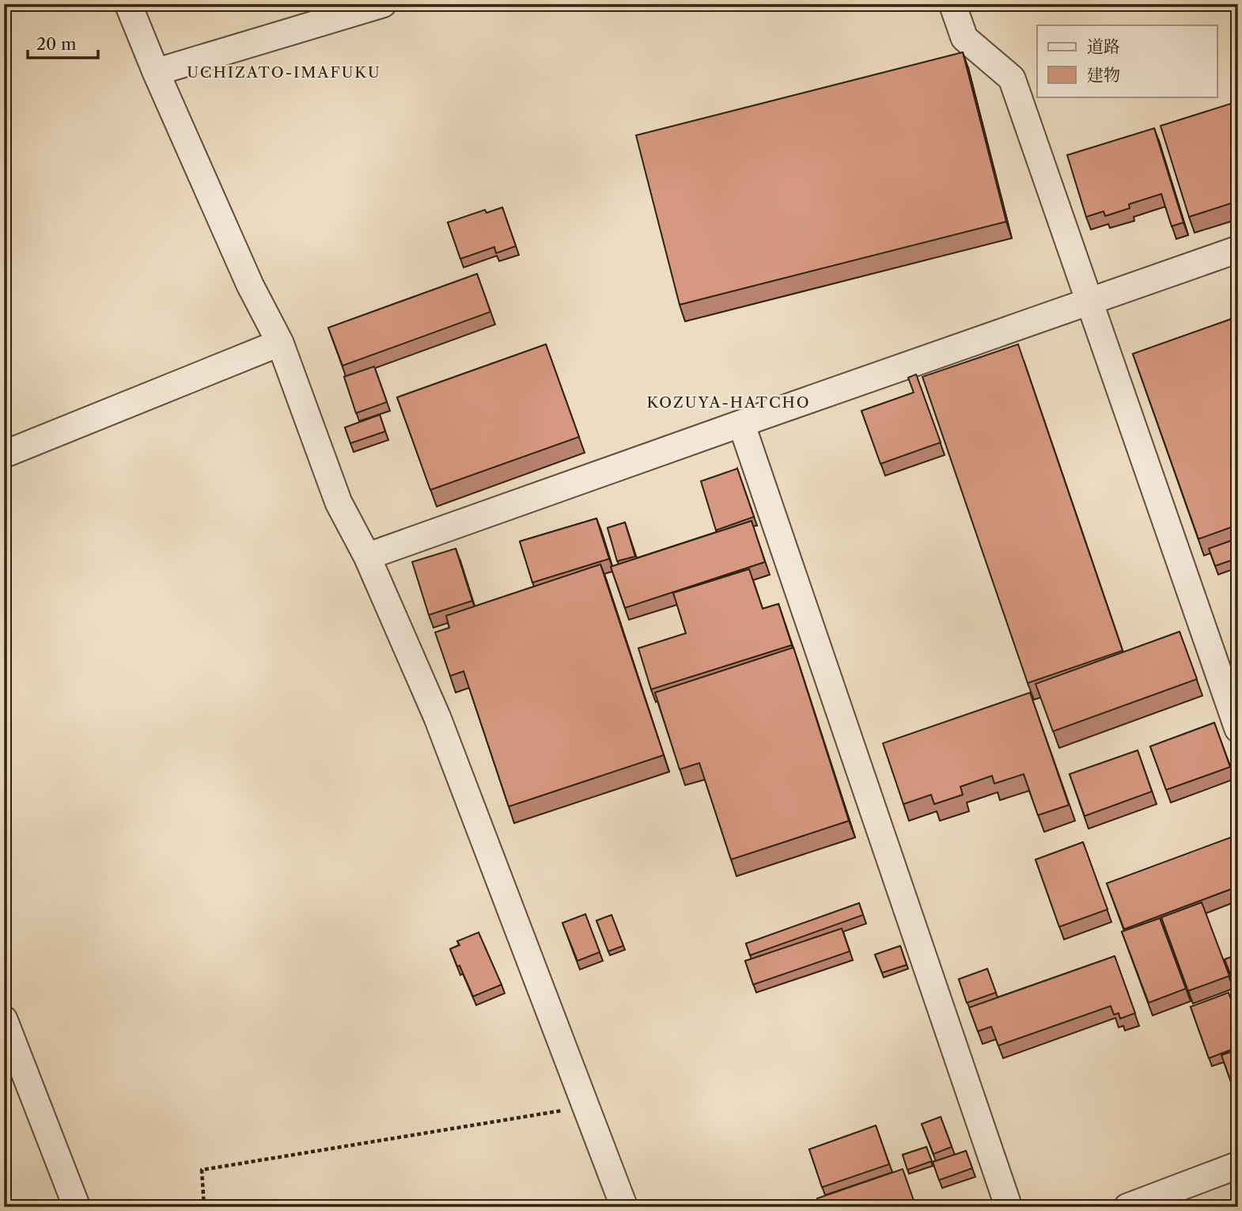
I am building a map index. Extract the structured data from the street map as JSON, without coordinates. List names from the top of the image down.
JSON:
{
  "districts": ["UCHIZATO-IMAFUKU", "KOZUYA-HATCHO"],
  "legend": ["道路", "建物"],
  "scale_bar": "20 m"
}
